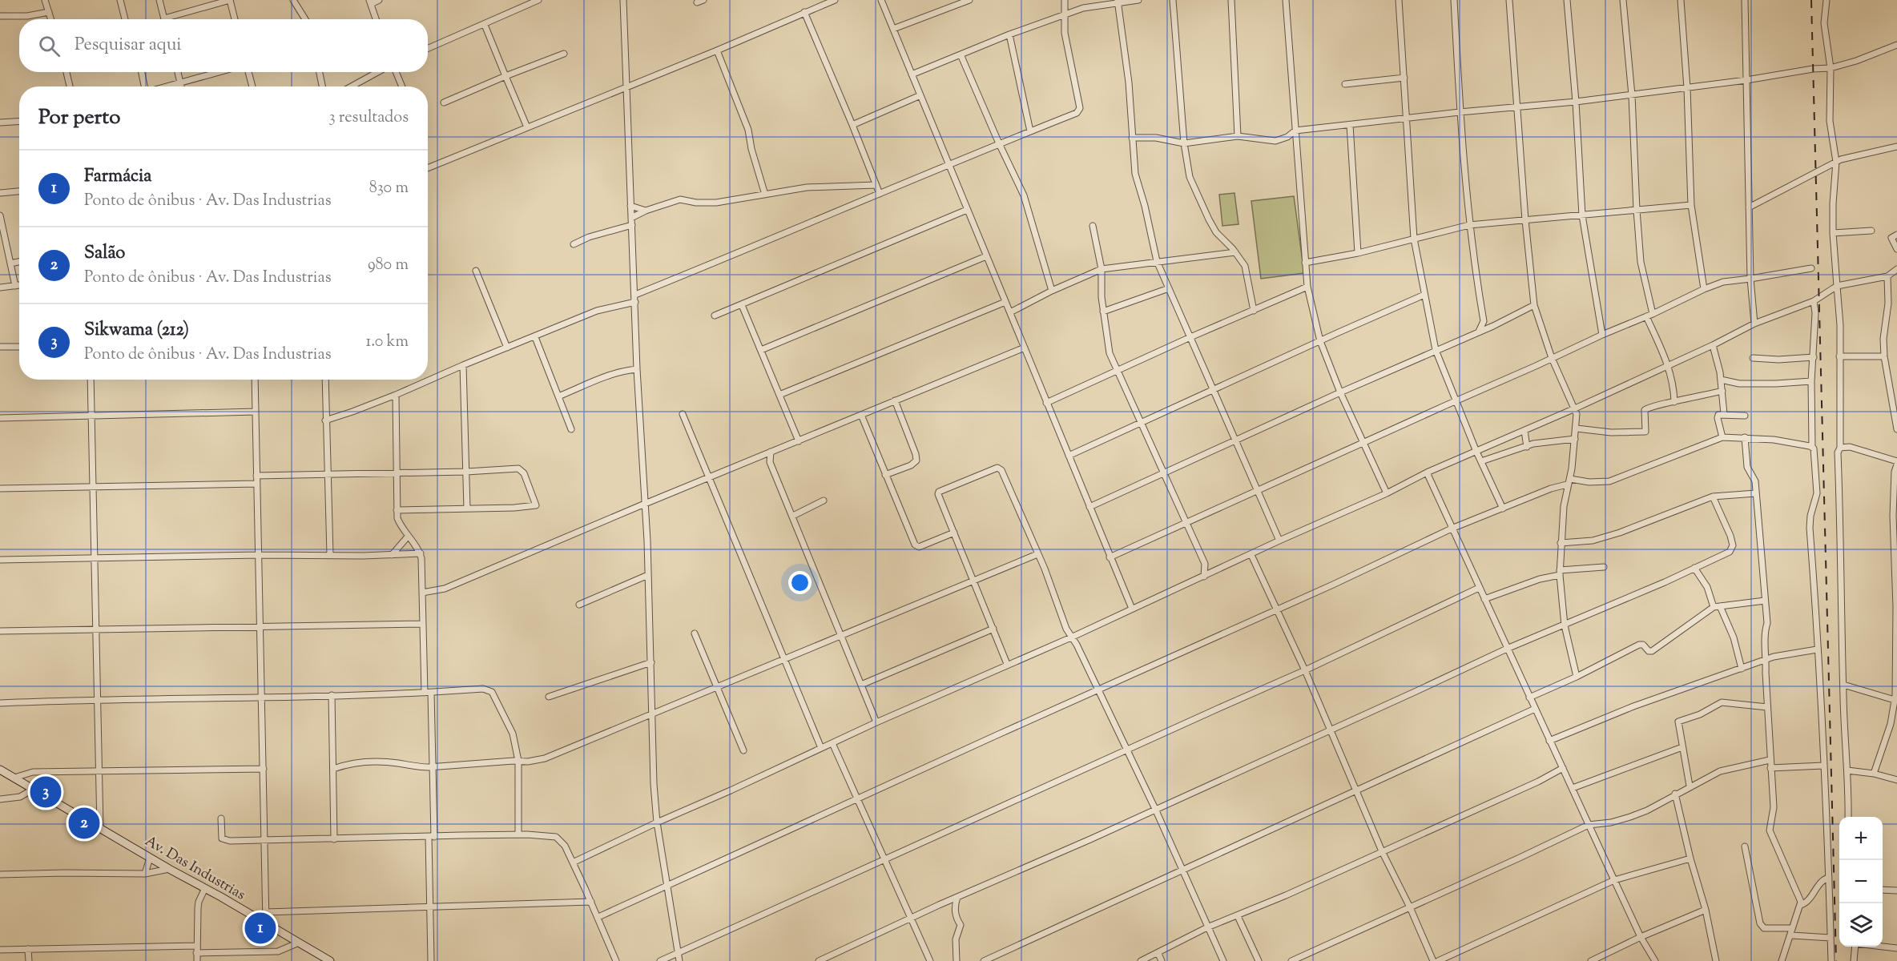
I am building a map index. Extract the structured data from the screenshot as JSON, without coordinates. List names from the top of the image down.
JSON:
{
  "streets": {
    "main road": ["Av. Das Industrias"]
  },
  "page": {
    "search": "Pesquisar aqui",
    "heading": ["Por perto", "3 resultados"],
    "list": [
      {
        "mark": "1",
        "name": "Farmácia",
        "note": "Ponto de ônibus · Av. Das Industrias",
        "value": "830 m"
      },
      {
        "mark": "2",
        "name": "Salão",
        "note": "Ponto de ônibus · Av. Das Industrias",
        "value": "980 m"
      },
      {
        "mark": "3",
        "name": "Sikwama (212)",
        "note": "Ponto de ônibus · Av. Das Industrias",
        "value": "1.0 km"
      }
    ],
    "pins": ["3", "2", "1"],
    "map_buttons": ["+", "−"]
  }
}
